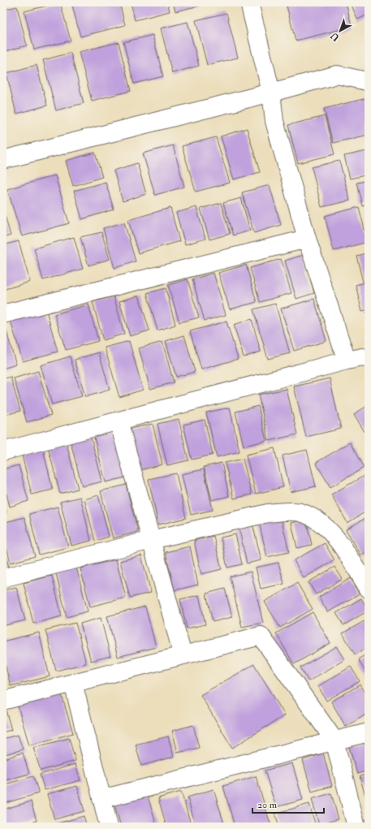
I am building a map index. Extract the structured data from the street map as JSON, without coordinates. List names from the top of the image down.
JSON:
{
  "scale_bar": "20 m",
  "north": "bottom left"
}
